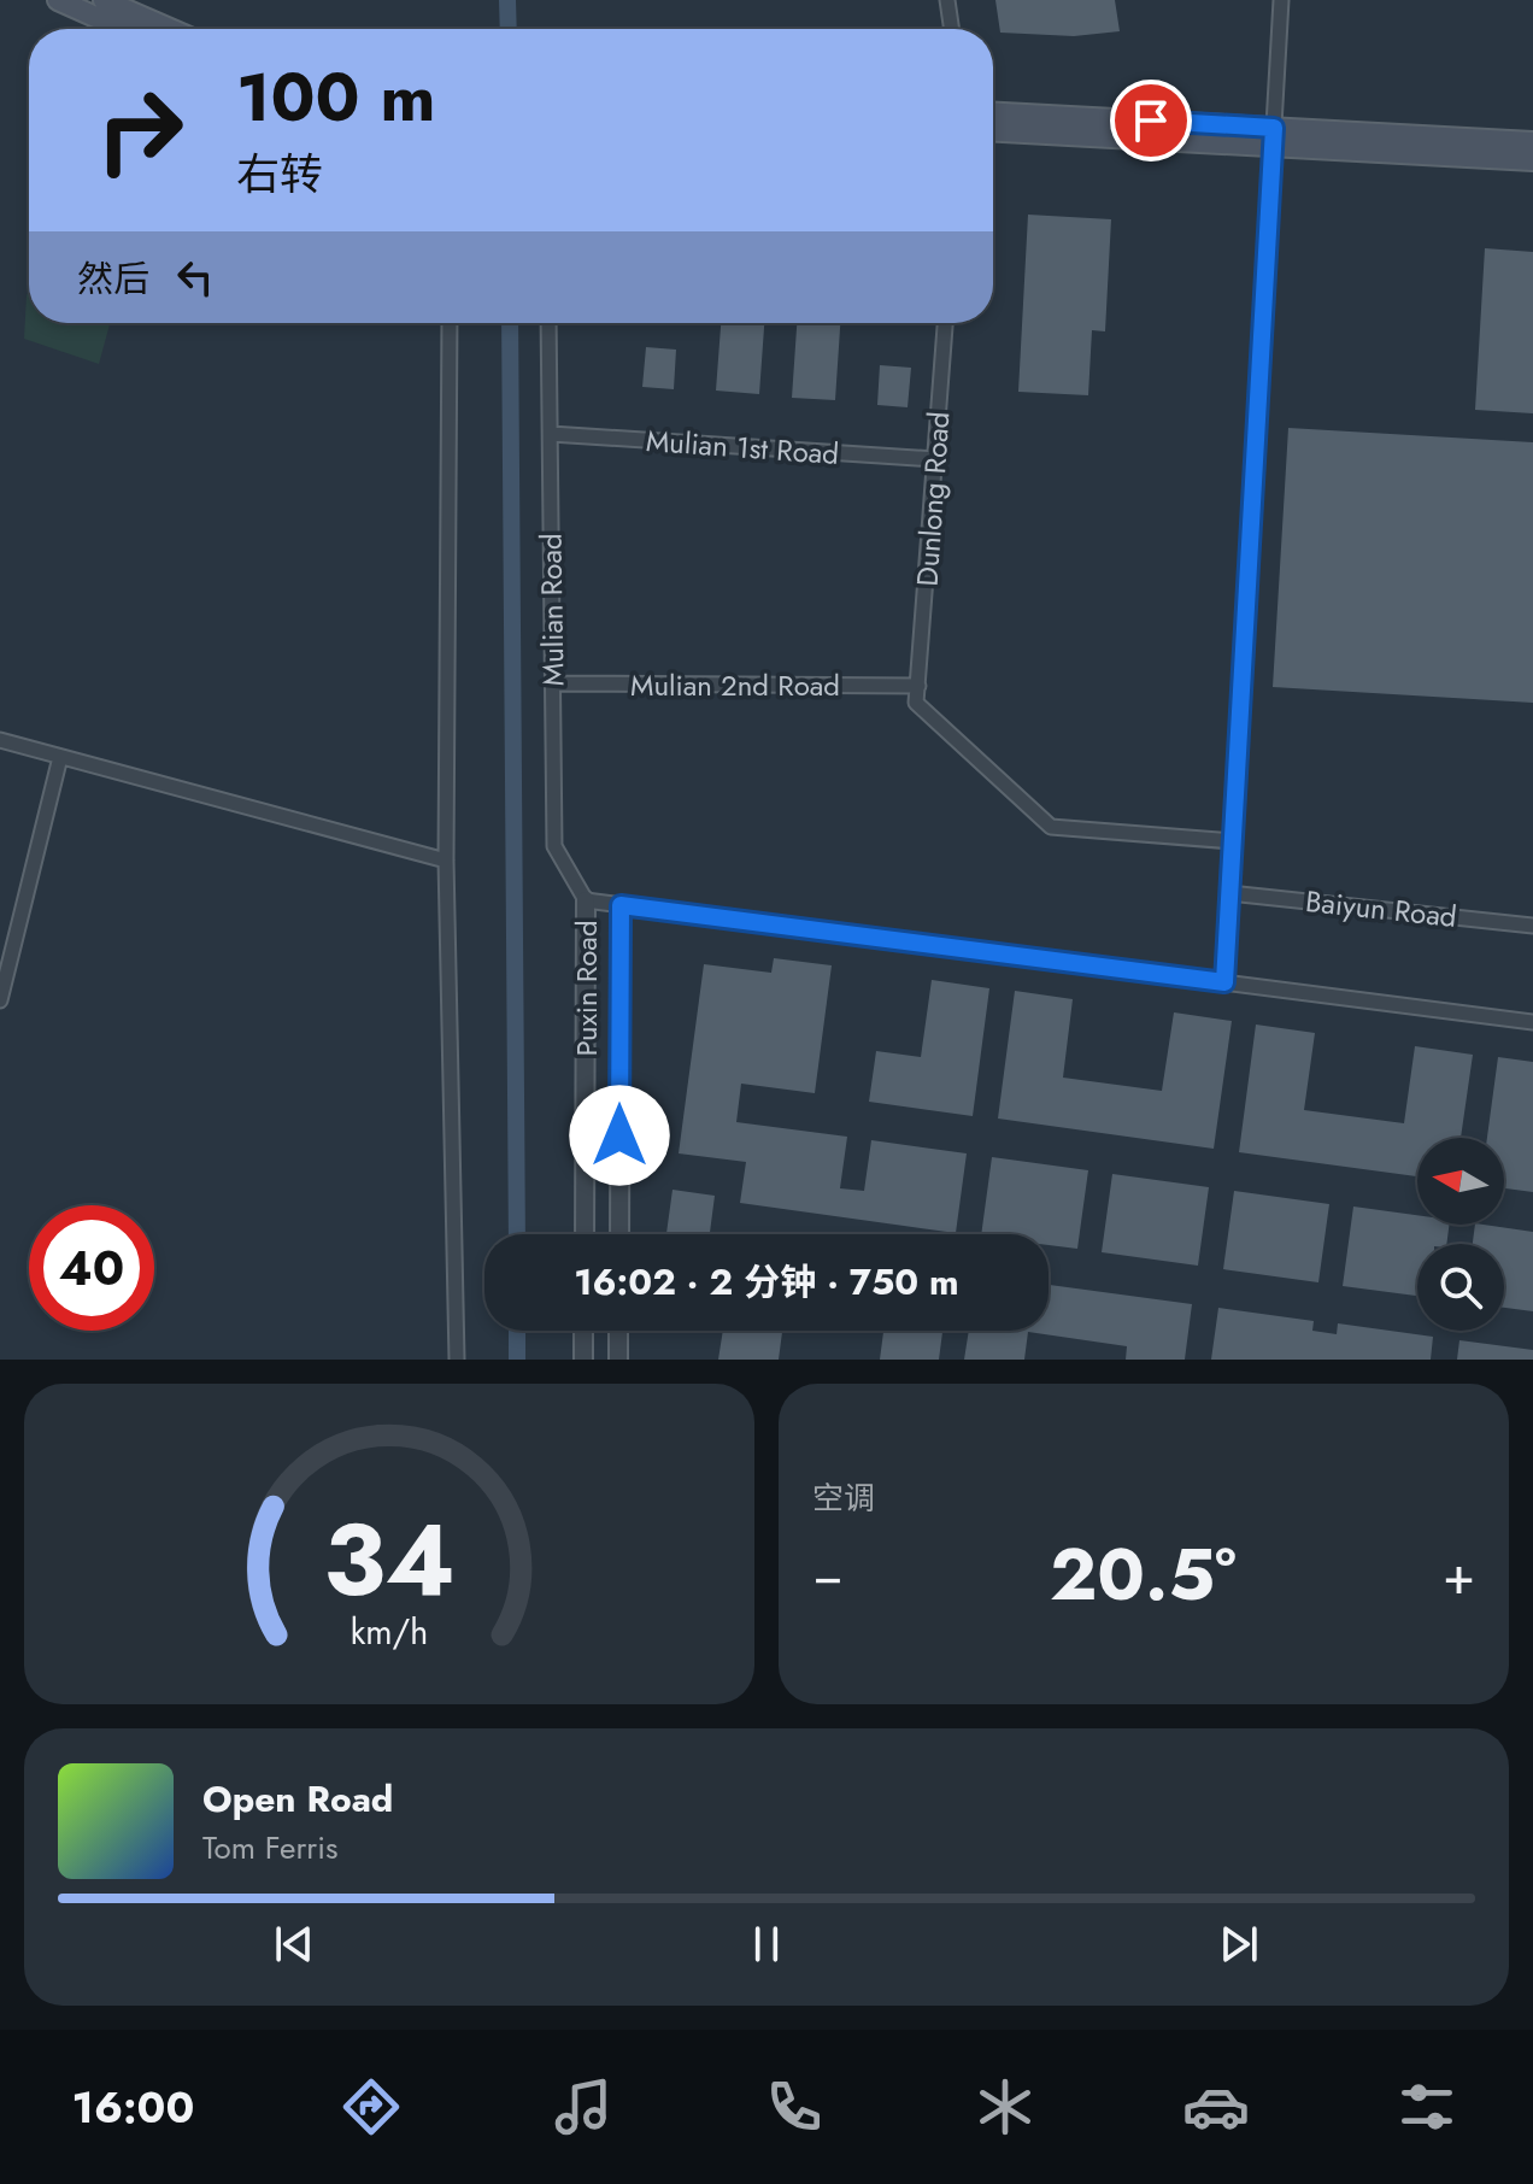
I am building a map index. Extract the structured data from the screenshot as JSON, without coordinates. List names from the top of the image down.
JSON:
{
  "streets": {
    "street": [
      "Mulian 1st Road",
      "Dunlong Road",
      "Mulian Road",
      "Mulian 2nd Road",
      "Baiyun Road",
      "Puxin Road"
    ]
  },
  "crossings": [
    ["Mulian 1st Road", "Dunlong Road"],
    ["Mulian 1st Road", "Mulian Road"],
    ["Dunlong Road", "Mulian 2nd Road"],
    ["Mulian Road", "Mulian 2nd Road"],
    ["Mulian Road", "Puxin Road"]
  ],
  "north": "left",
  "page": {
    "turn": ["100 m", "右转"],
    "then": "然后",
    "limit": "40",
    "trip": "16:02 · 2 分钟 · 750 m",
    "tile": "空调",
    "heat": ["−", "20.5°", "+"],
    "song": ["Open Road", "Tom Ferris"],
    "tabs": "16:00",
    "gauge": ["34", "km/h"]
  }
}
